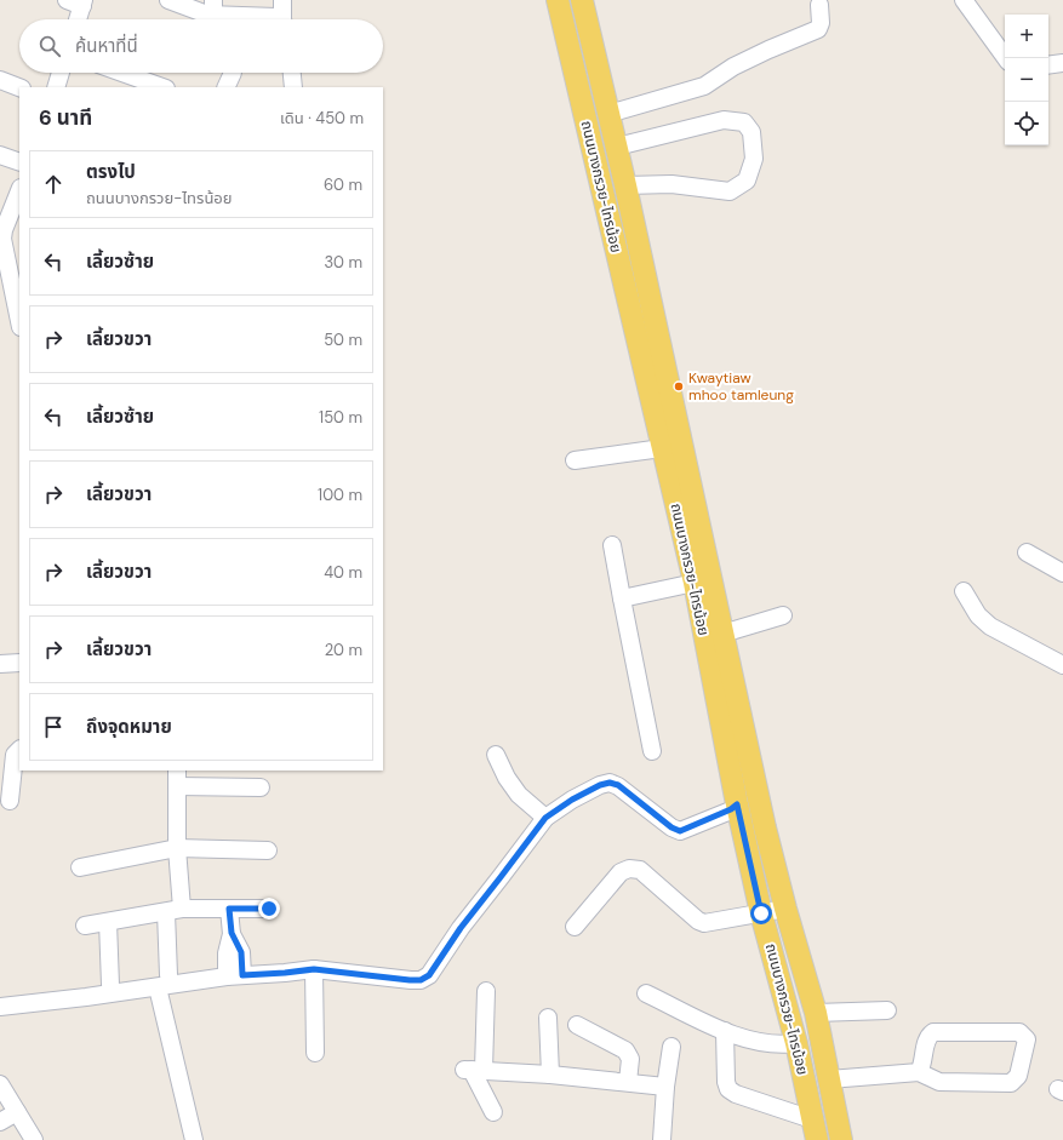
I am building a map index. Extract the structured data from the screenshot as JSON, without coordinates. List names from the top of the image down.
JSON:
{
  "streets": {
    "main road": ["ถนนบางกรวย-ไทรน้อย"]
  },
  "places": ["Kwaytiaw mhoo tamleung"],
  "page": {
    "map_buttons": ["+", "−"],
    "search": "ค้นหาที่นี่",
    "heading": ["6 นาที", "เดิน · 450 m"],
    "list": [
      ["ตรงไป", "ถนนบางกรวย-ไทรน้อย", "60 m"],
      ["เลี้ยวซ้าย", "30 m"],
      ["เลี้ยวขวา", "50 m"],
      ["เลี้ยวซ้าย", "150 m"],
      ["เลี้ยวขวา", "100 m"],
      ["เลี้ยวขวา", "40 m"],
      ["เลี้ยวขวา", "20 m"],
      "ถึงจุดหมาย"
    ]
  }
}
